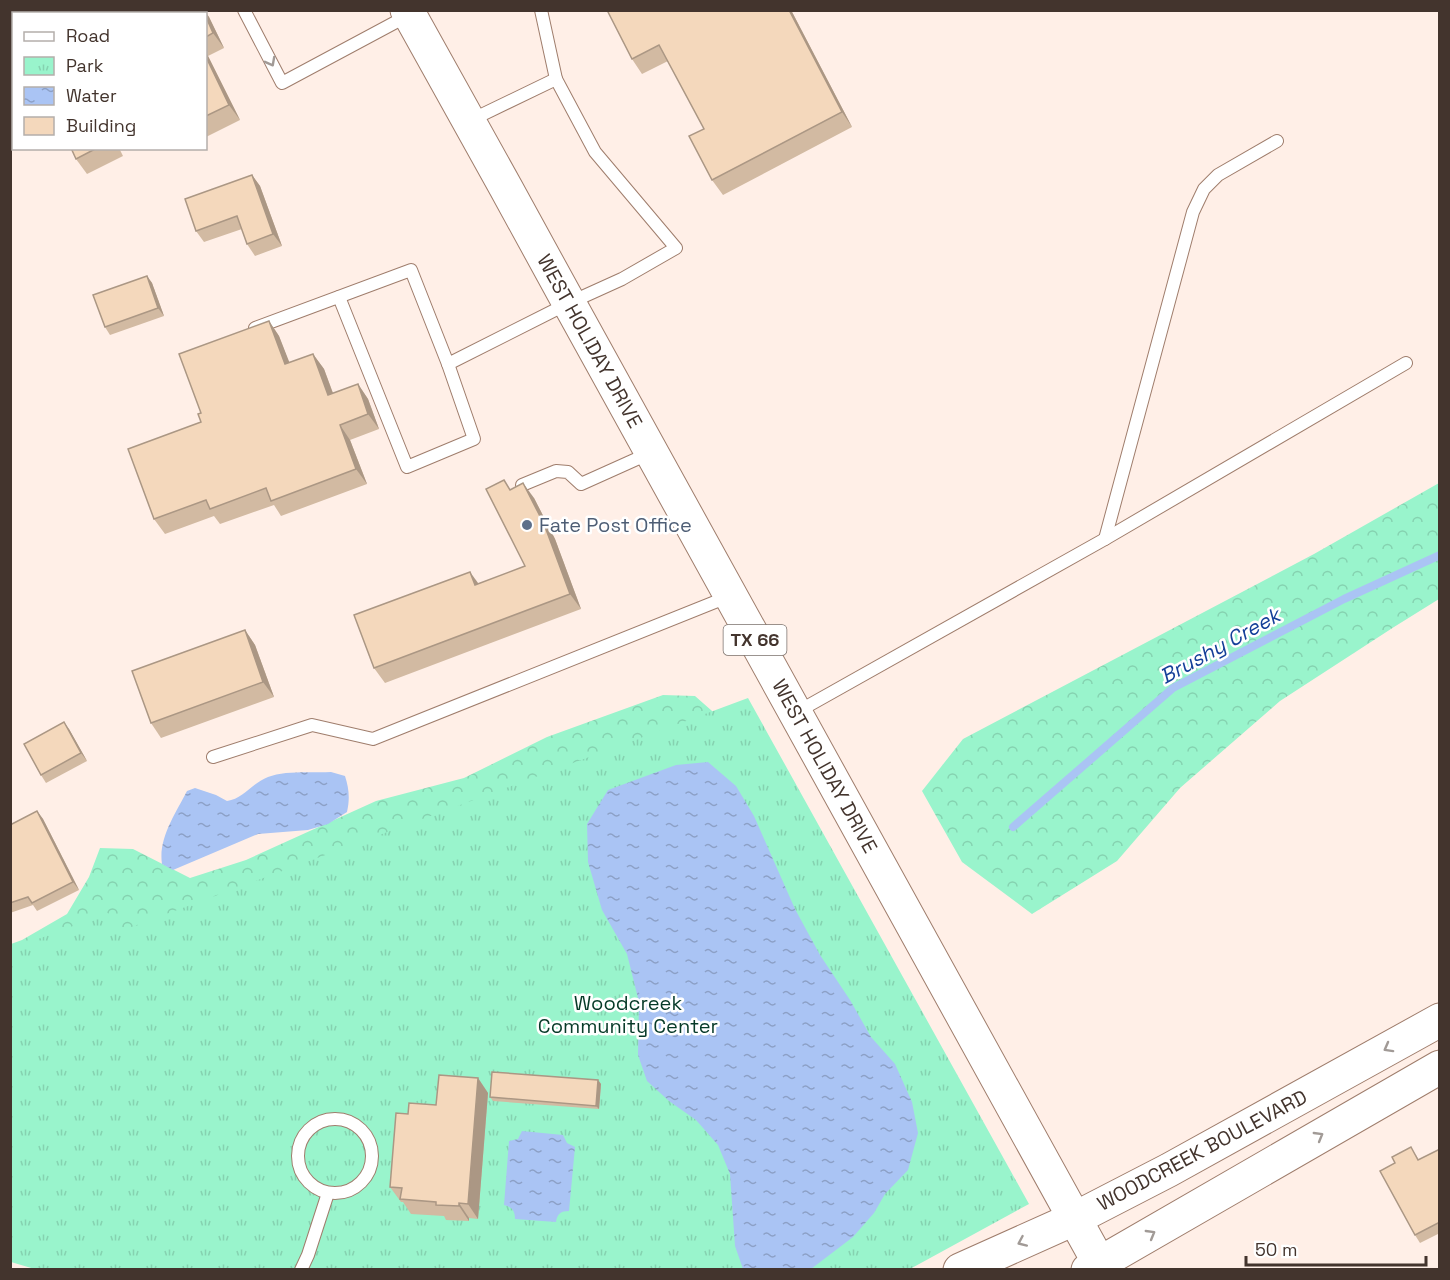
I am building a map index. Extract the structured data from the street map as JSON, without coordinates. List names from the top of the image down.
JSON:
{
  "streets": {
    "main road": ["WEST HOLIDAY DRIVE", "TX 66", "WOODCREEK BOULEVARD"]
  },
  "crossings": [
    ["WEST HOLIDAY DRIVE", "WOODCREEK BOULEVARD"]
  ],
  "water": ["Brushy Creek"],
  "parks": ["Woodcreek Community Center"],
  "places": ["Fate Post Office"],
  "legend": [
    "Road",
    "Park",
    "Water",
    "Building"
  ],
  "scale_bar": "50 m"
}
